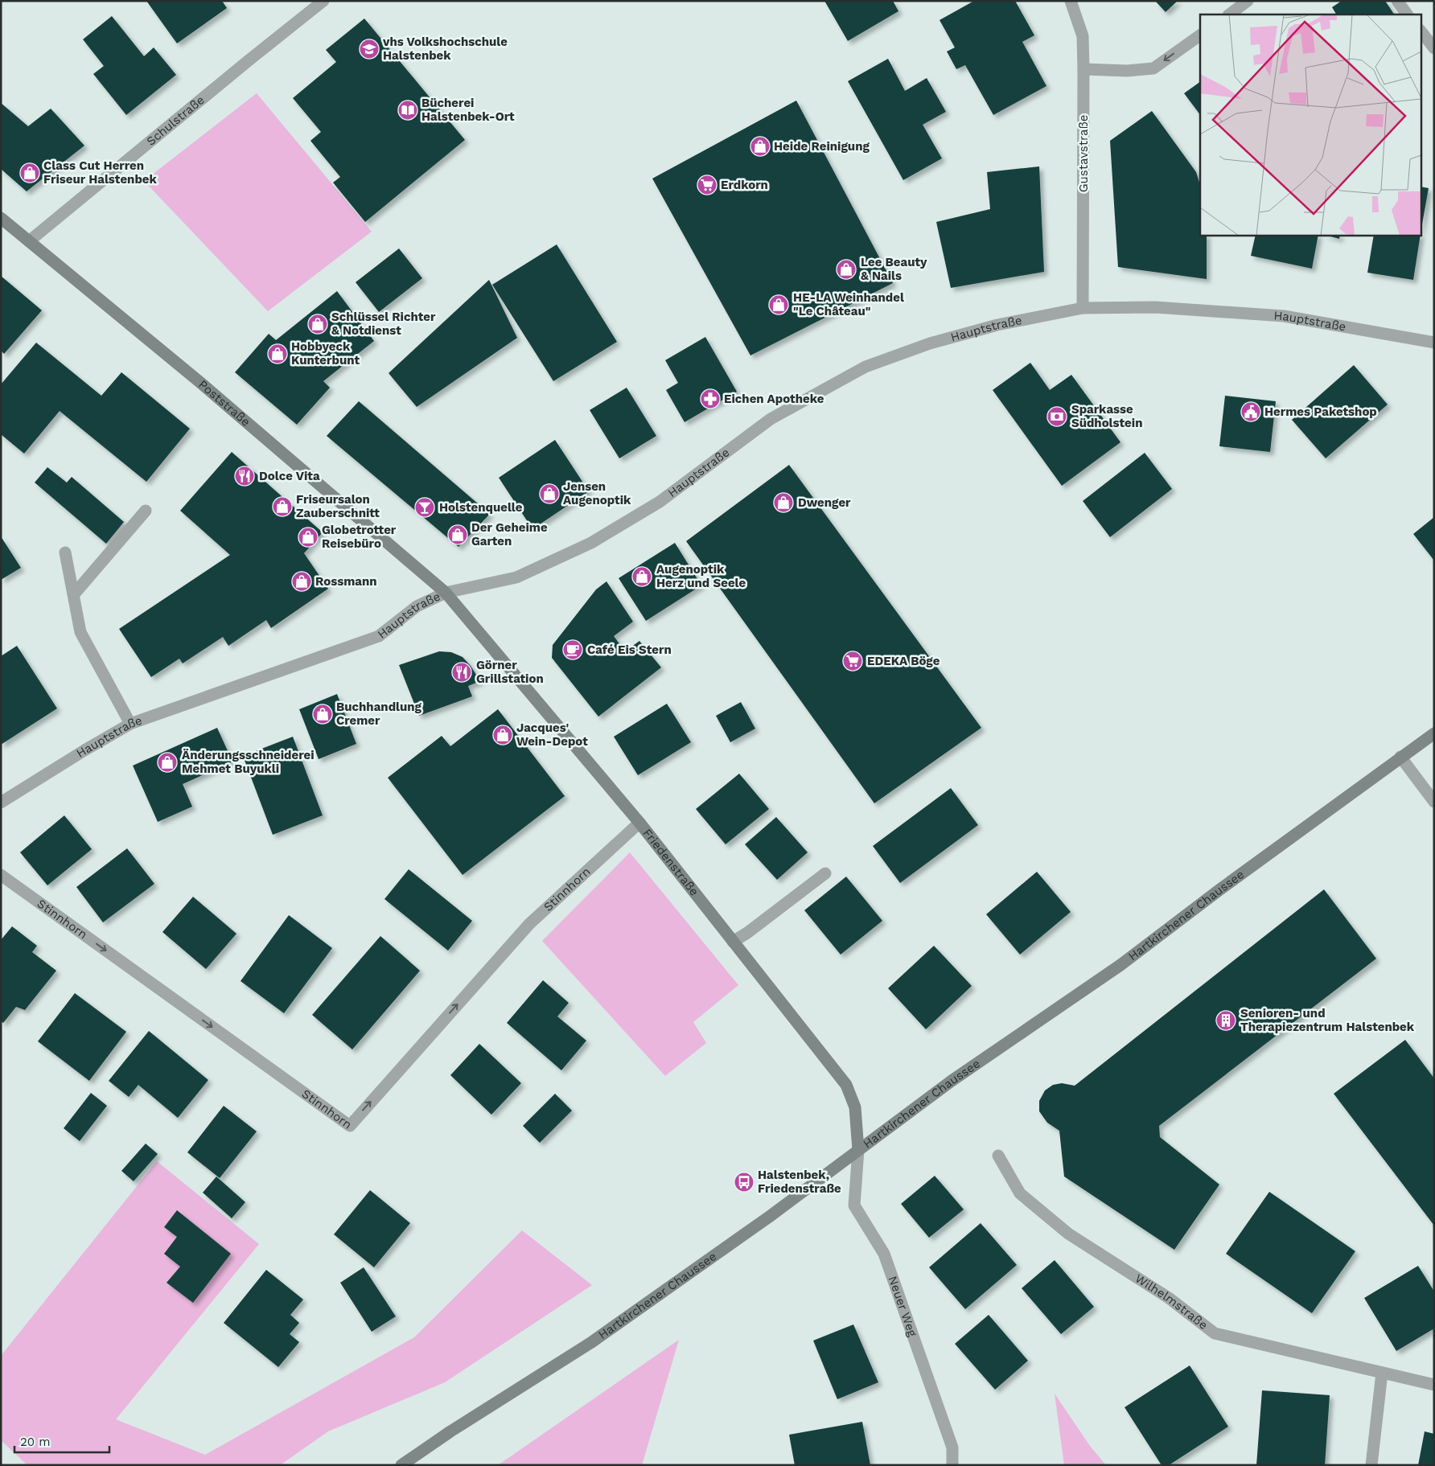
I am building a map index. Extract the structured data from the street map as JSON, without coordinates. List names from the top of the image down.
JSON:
{
  "streets": {
    "street": [
      "Schulstraße",
      "Gustavstraße",
      "Hauptstraße",
      "Poststraße",
      "Friedenstraße",
      "Stinnhorn",
      "Hartkirchener Chaussee",
      "Wilhelmstraße",
      "Neuer Weg"
    ]
  },
  "crossings": [
    ["Schulstraße", "Poststraße"],
    ["Gustavstraße", "Hauptstraße"],
    ["Hauptstraße", "Poststraße"],
    ["Hauptstraße", "Friedenstraße"],
    ["Poststraße", "Friedenstraße"],
    ["Friedenstraße", "Stinnhorn"],
    ["Friedenstraße", "Hartkirchener Chaussee"],
    ["Friedenstraße", "Neuer Weg"],
    ["Hartkirchener Chaussee", "Neuer Weg"]
  ],
  "places": {
    "school or university": ["vhs Volkshochschule Halstenbek"],
    "library": ["Bücherei Halstenbek-Ort"],
    "shop": [
      "Heide Reinigung",
      "Class Cut Herren Friseur Halstenbek",
      "Lee Beauty & Nails",
      "HE-LA Weinhandel \"Le Château\"",
      "Schlüssel Richter & Notdienst",
      "Hobbyeck Kunterbunt",
      "Jensen Augenoptik",
      "Dwenger",
      "Friseursalon Zauberschnitt",
      "Der Geheime Garten",
      "Globetrotter Reisebüro",
      "Augenoptik Herz und Seele",
      "Rossmann",
      "Buchhandlung Cremer",
      "Jacques' Wein-Depot",
      "Änderungsschneiderei Mehmet Buyukli"
    ],
    "supermarket": ["Erdkorn", "EDEKA Böge"],
    "pharmacy": ["Eichen Apotheke"],
    "public building": ["Hermes Paketshop"],
    "bank": ["Sparkasse Südholstein"],
    "restaurant": ["Dolce Vita", "Görner Grillstation"],
    "bar": ["Holstenquelle"],
    "cafe": ["Café Eis Stern"],
    "building": ["Senioren- und Therapiezentrum Halstenbek"],
    "bus stop": ["Halstenbek, Friedenstraße"]
  },
  "scale_bar": "20 m"
}
